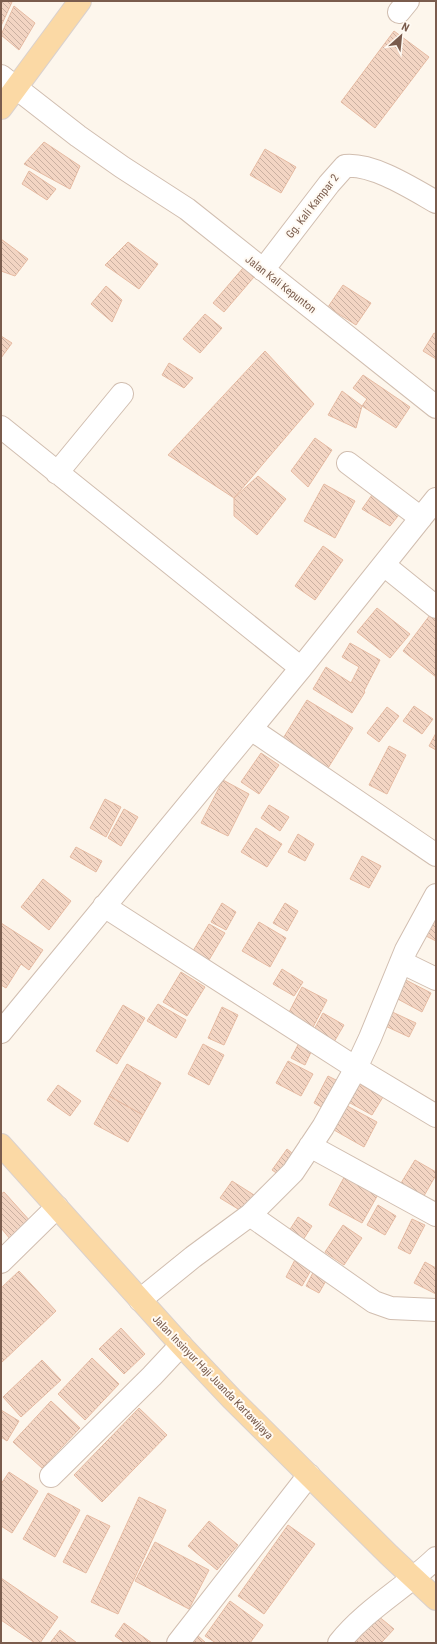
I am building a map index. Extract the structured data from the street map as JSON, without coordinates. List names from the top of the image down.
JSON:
{
  "streets": {
    "main road": ["Jalan Insinyur Haji Juanda Kartawijaya"],
    "street": ["Gg. Kali Kampar 2", "Jalan Kali Kepunton"]
  },
  "crossings": [
    ["Gg. Kali Kampar 2", "Jalan Kali Kepunton"]
  ],
  "north": "top right"
}
